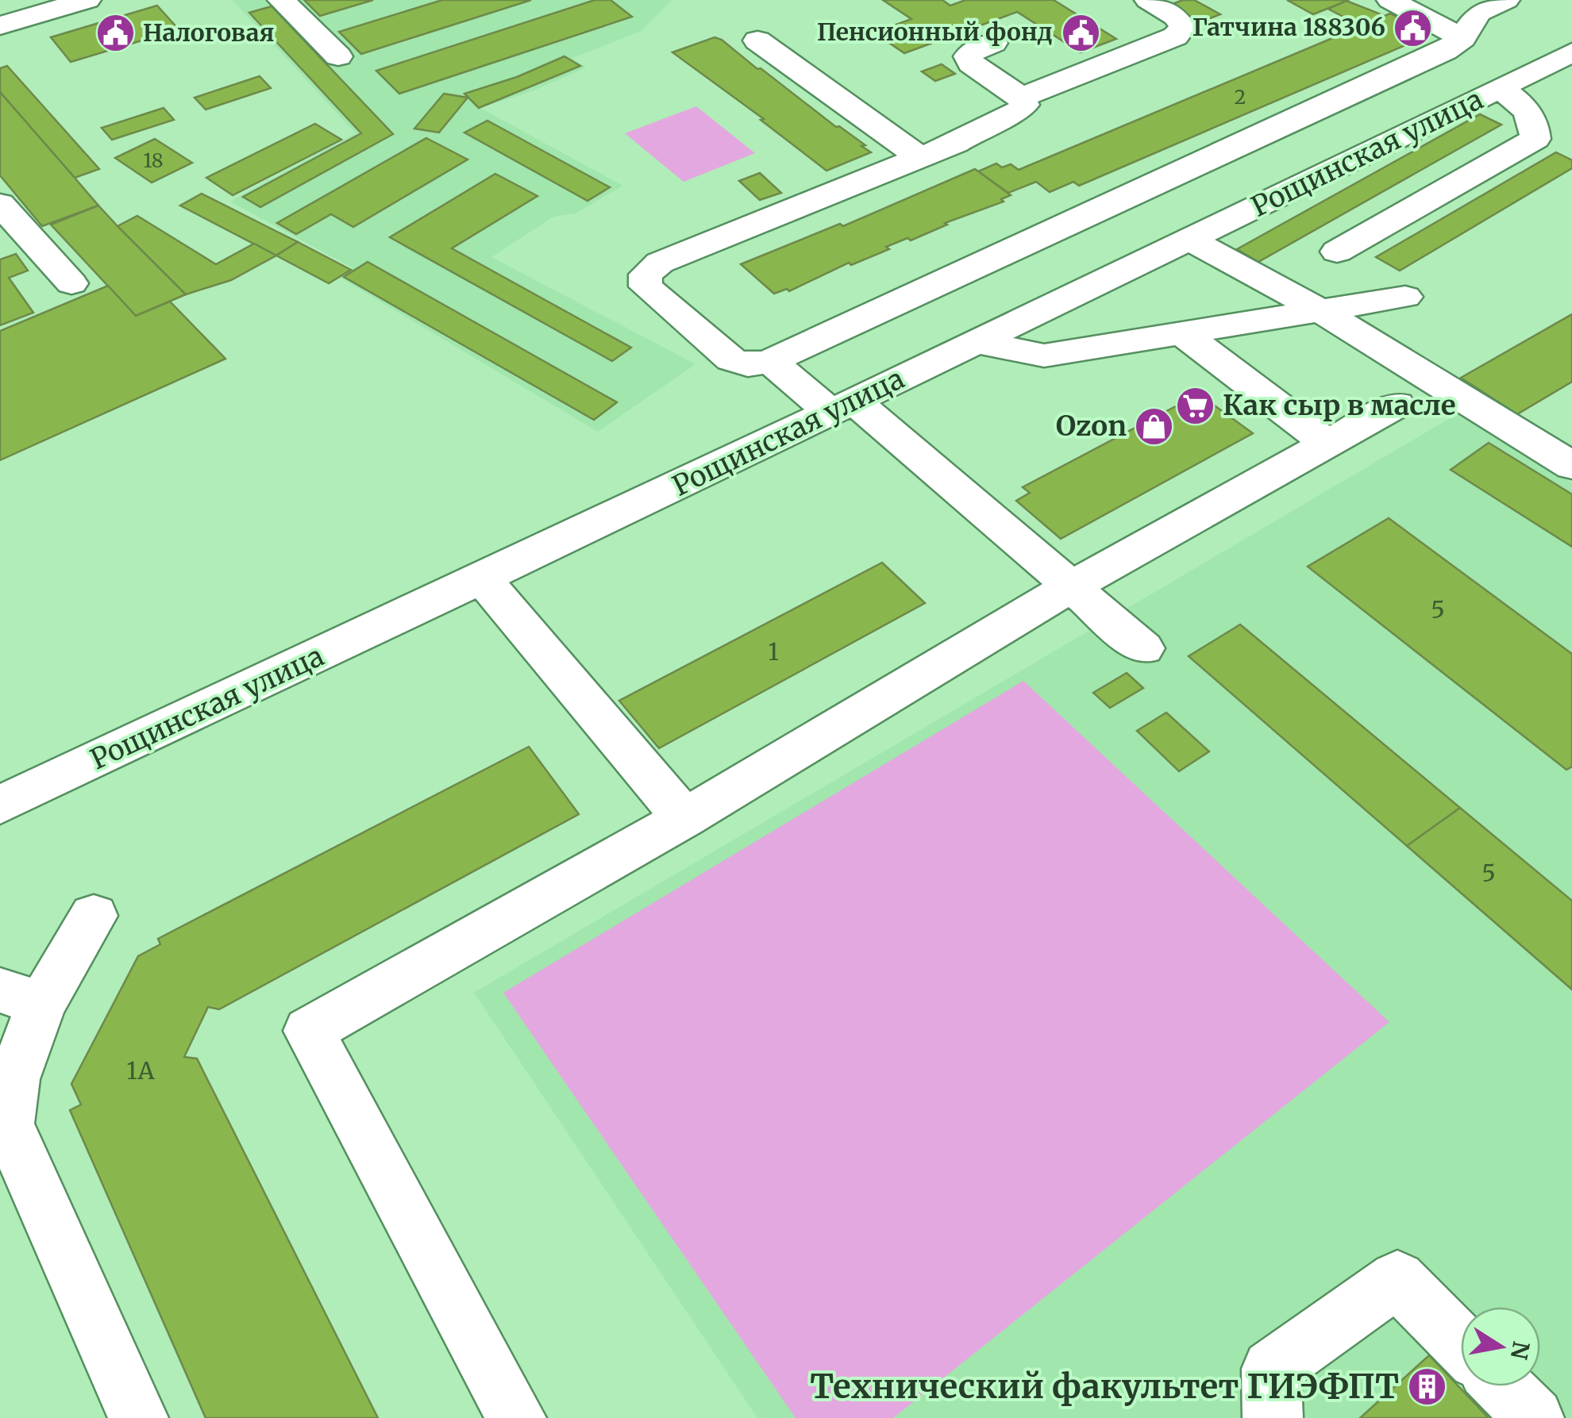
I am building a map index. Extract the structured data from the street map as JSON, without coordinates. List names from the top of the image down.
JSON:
{
  "streets": {
    "street": ["Рощинская улица"]
  },
  "places": {
    "public building": ["Гатчина 188306", "Пенсионный фонд", "Налоговая"],
    "supermarket": ["Как сыр в масле"],
    "shop": ["Ozon"],
    "building": ["Технический факультет ГИЭФПТ"]
  },
  "house_numbers": [
    "2",
    "18",
    "5",
    "1",
    "5",
    "1А"
  ],
  "north": "right"
}
